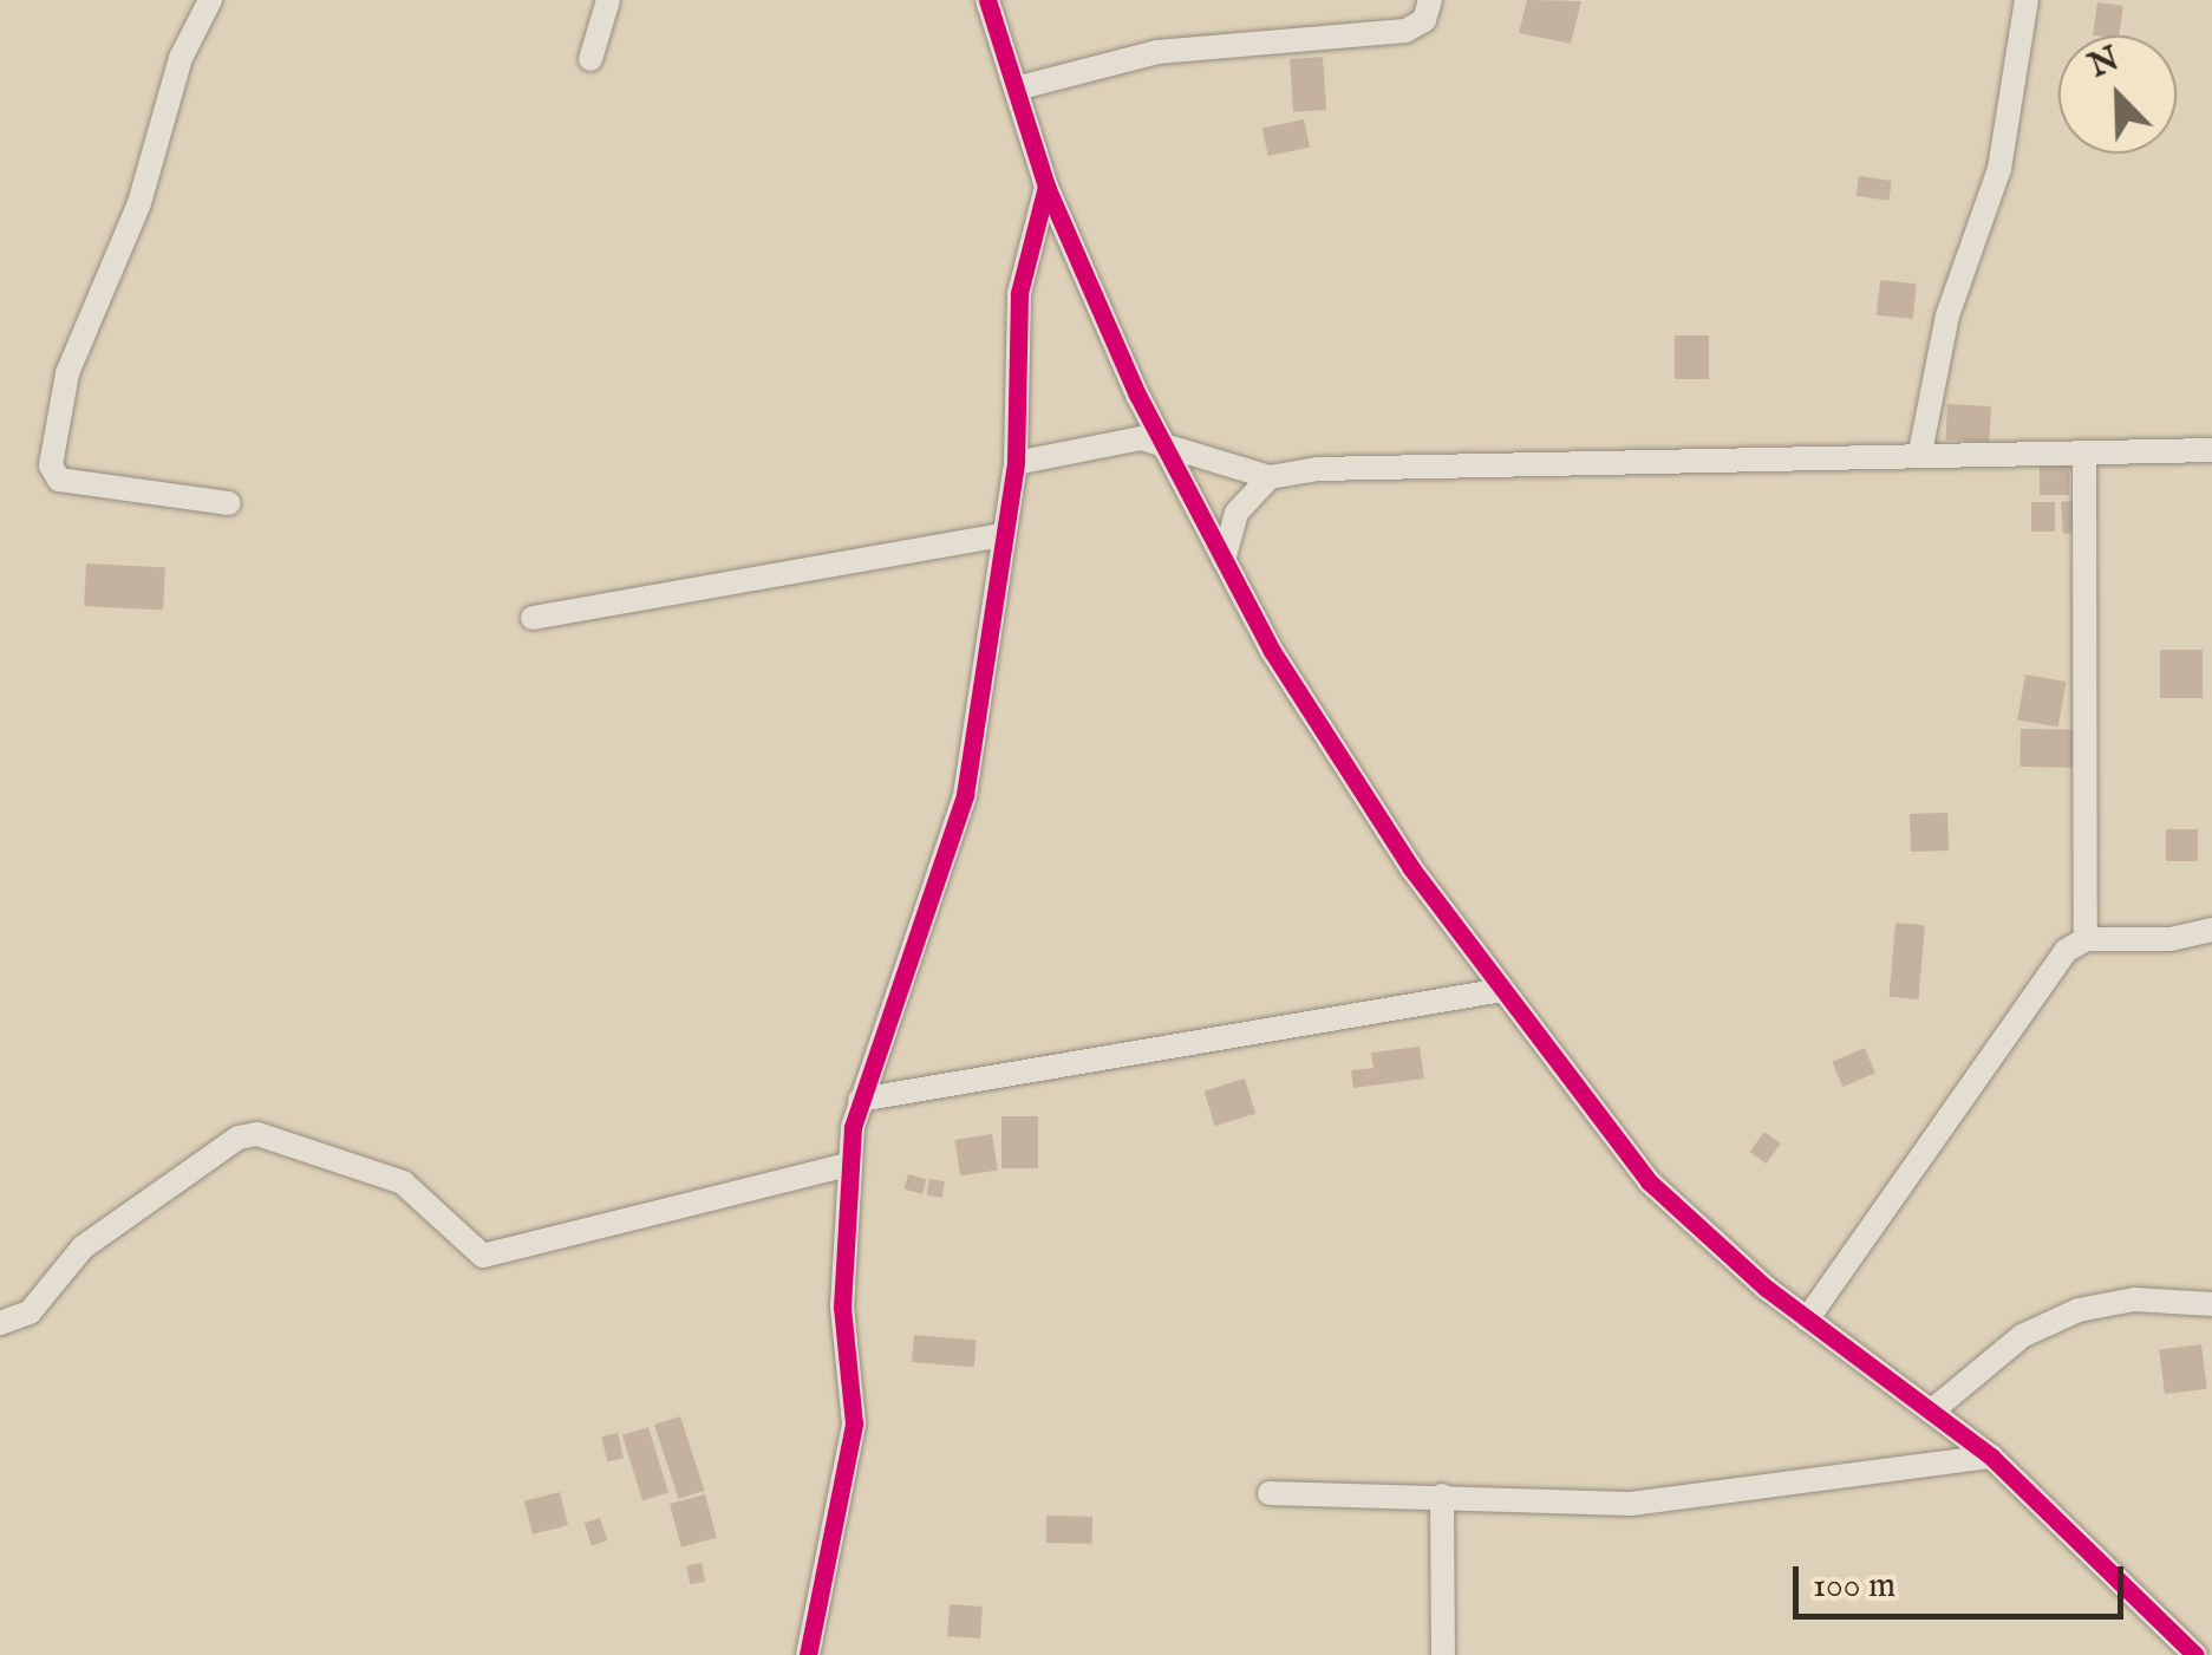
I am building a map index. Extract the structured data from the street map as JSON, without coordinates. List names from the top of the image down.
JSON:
{
  "scale_bar": "100 m",
  "north": "top left"
}
